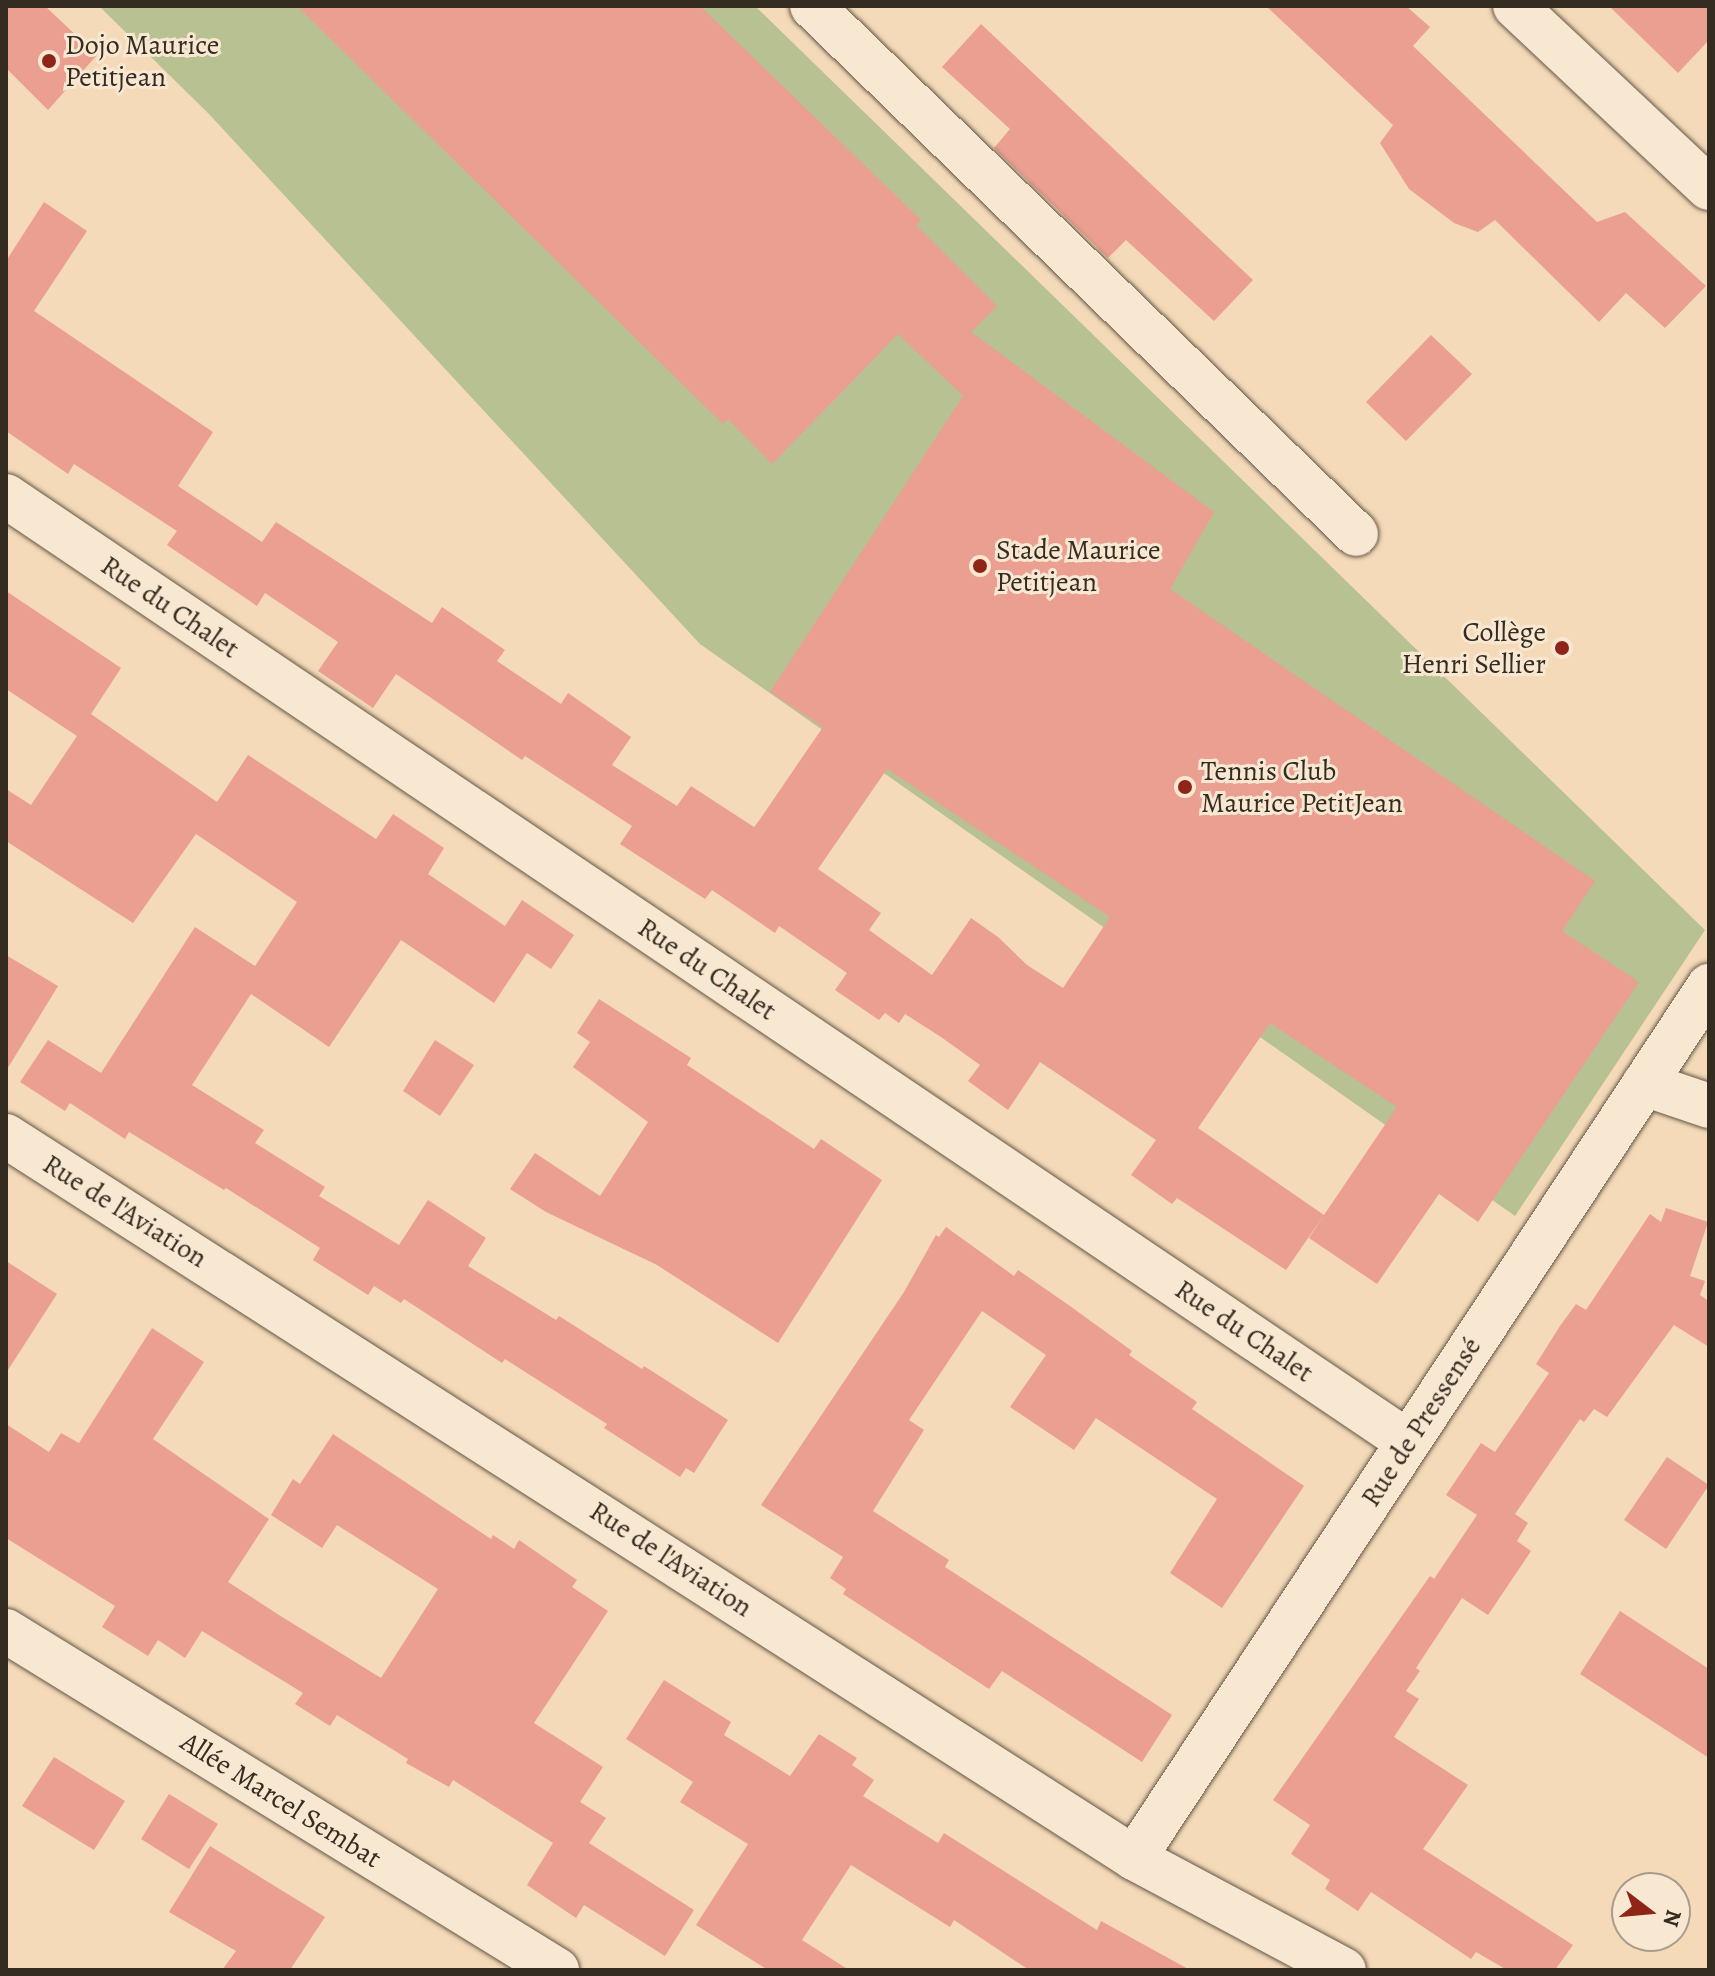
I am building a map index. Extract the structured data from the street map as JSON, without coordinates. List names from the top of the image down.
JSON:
{
  "streets": {
    "street": [
      "Rue du Chalet",
      "Rue de l'Aviation",
      "Rue de Pressensé",
      "Allée Marcel Sembat"
    ]
  },
  "crossings": [
    ["Rue du Chalet", "Rue de Pressensé"],
    ["Rue de l'Aviation", "Rue de Pressensé"]
  ],
  "places": [
    "Dojo Maurice Petitjean",
    "Stade Maurice Petitjean",
    "Collège Henri Sellier",
    "Tennis Club Maurice PetitJean"
  ],
  "north": "right"
}
